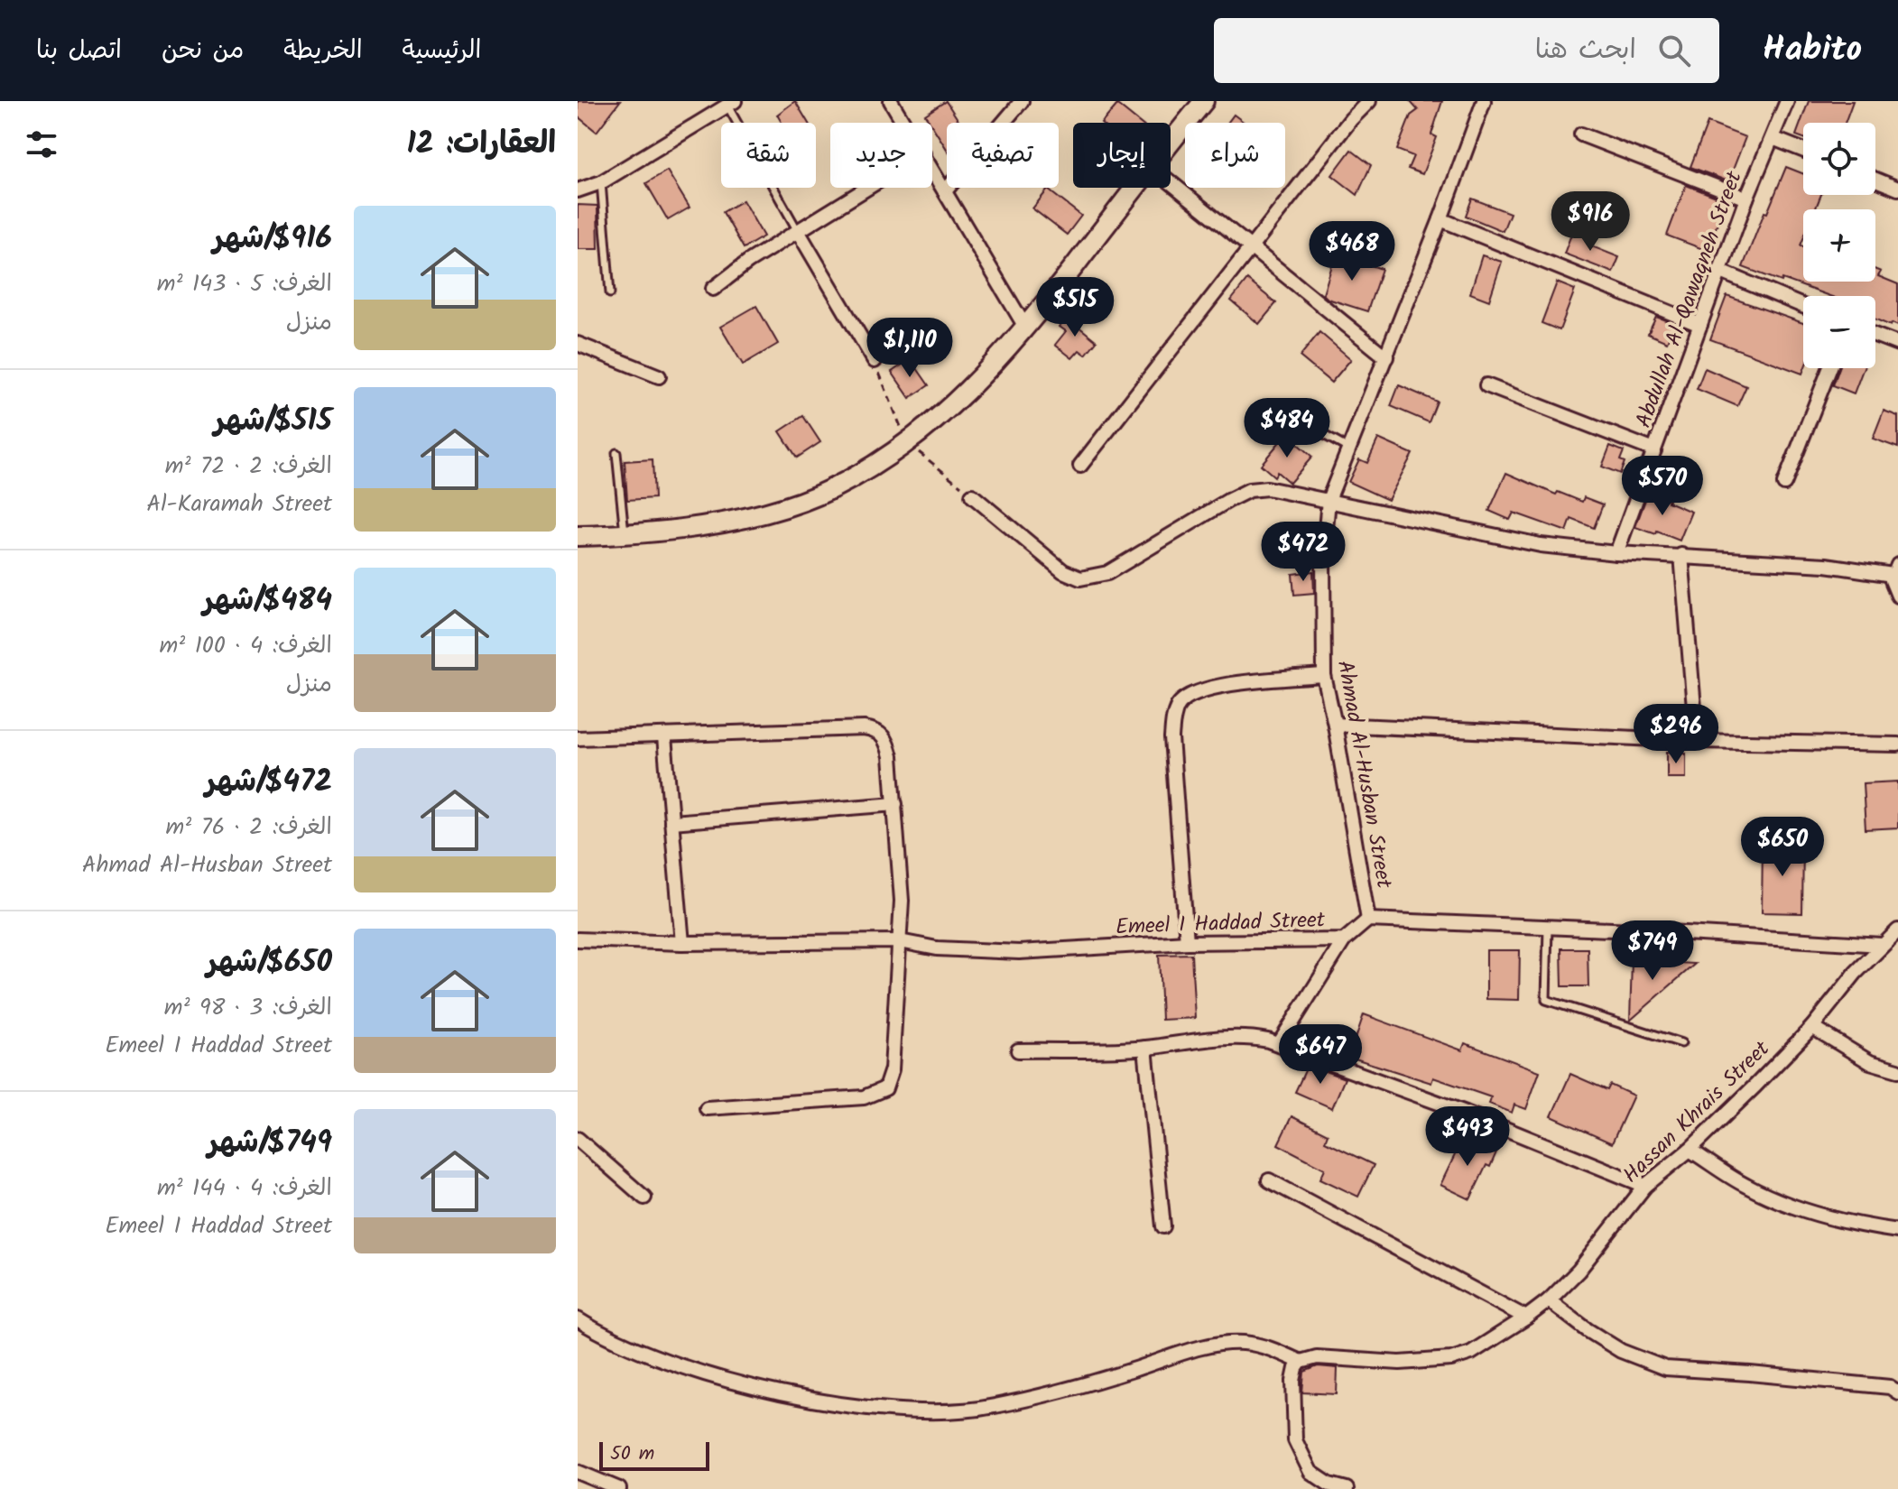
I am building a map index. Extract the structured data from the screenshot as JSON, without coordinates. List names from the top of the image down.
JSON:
{
  "streets": {
    "street": [
      "Abdullah Al-Qawaqneh Street",
      "Ahmad Al-Husban Street",
      "Emeel I Haddad Street",
      "Hassan Khrais Street"
    ]
  },
  "crossings": [
    ["Ahmad Al-Husban Street", "Emeel I Haddad Street"]
  ],
  "scale_bar": "50 m",
  "page": {
    "header": "Habito",
    "search": "ابحث هنا",
    "nav": [
      "الرئيسية",
      "الخريطة",
      "من نحن",
      "اتصل بنا"
    ],
    "heading": "العقارات: 12",
    "map_buttons": ["+", "−"],
    "chip": [
      "شراء",
      "إيجار",
      "تصفية",
      "جديد",
      "شقة"
    ],
    "list": [
      {
        "name": "$916/شهر",
        "note": "الغرف: 5 · 143 m² · منزل"
      },
      {
        "name": "$515/شهر",
        "note": "الغرف: 2 · 72 m² · Al-Karamah Street"
      },
      {
        "name": "$484/شهر",
        "note": "الغرف: 4 · 100 m² · منزل"
      },
      {
        "name": "$472/شهر",
        "note": "الغرف: 2 · 76 m² · Ahmad Al-Husban Street"
      },
      {
        "name": "$650/شهر",
        "note": "الغرف: 3 · 98 m² · Emeel I Haddad Street"
      },
      {
        "name": "$749/شهر",
        "note": "الغرف: 4 · 144 m² · Emeel I Haddad Street"
      }
    ],
    "price": [
      "$916",
      "$468",
      "$515",
      "$1,110",
      "$484",
      "$570",
      "$472",
      "$296",
      "$650",
      "$749",
      "$647",
      "$493"
    ],
    "scale": "50 m"
  }
}
